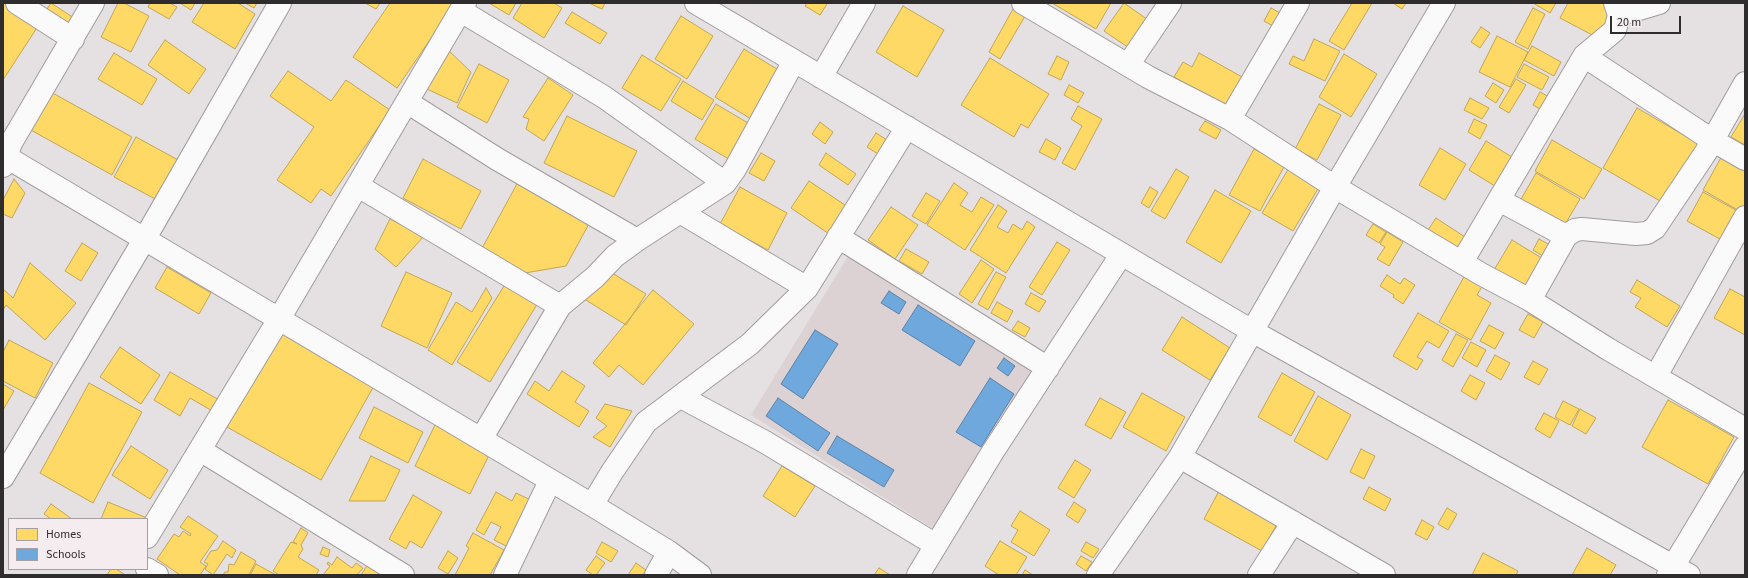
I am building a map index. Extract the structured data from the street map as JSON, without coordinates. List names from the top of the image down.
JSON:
{
  "legend": ["Homes", "Schools"],
  "scale_bar": "20 m"
}
